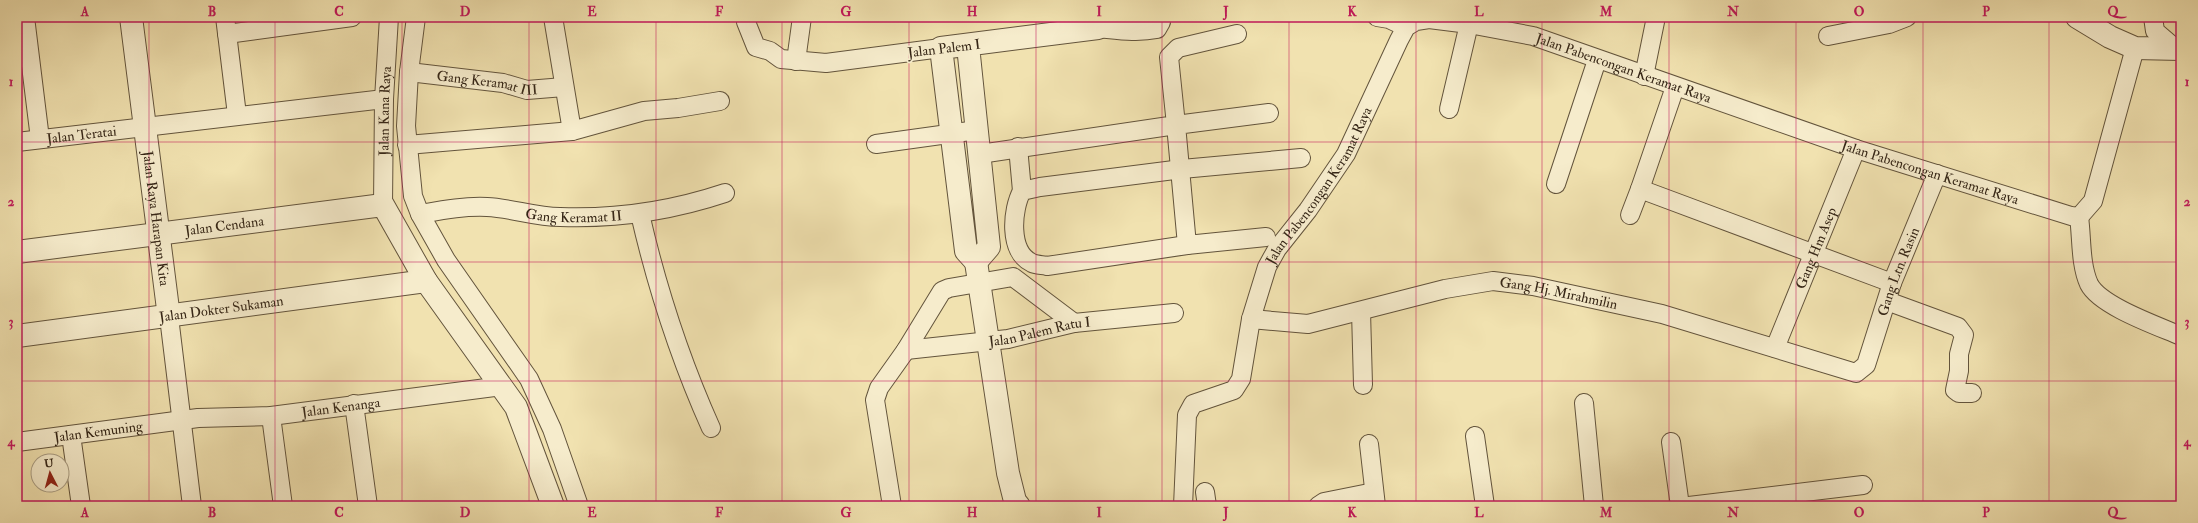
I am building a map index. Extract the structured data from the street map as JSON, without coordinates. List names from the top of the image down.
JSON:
{
  "streets": {
    "street": [
      "Jalan Palem I",
      "Jalan Pabencongan Keramat Raya",
      "Gang Keramat III",
      "Jalan Kana Raya",
      "Jalan Teratai",
      "Gang Keramat II",
      "Jalan Raya Harapan Kita",
      "Jalan Cendana",
      "Gang Hm Asep",
      "Gang Ltn. Rasin",
      "Gang Hj. Mirahmilin",
      "Jalan Dokter Sukaman",
      "Jalan Palem Ratu I",
      "Jalan Kenanga",
      "Jalan Kemuning"
    ]
  },
  "crossings": [
    ["Jalan Pabencongan Keramat Raya", "Gang Hm Asep"],
    ["Jalan Pabencongan Keramat Raya", "Gang Ltn. Rasin"],
    ["Jalan Pabencongan Keramat Raya", "Gang Hj. Mirahmilin"],
    ["Jalan Kana Raya", "Jalan Teratai"],
    ["Jalan Kana Raya", "Jalan Cendana"],
    ["Jalan Teratai", "Jalan Raya Harapan Kita"],
    ["Jalan Raya Harapan Kita", "Jalan Cendana"],
    ["Jalan Raya Harapan Kita", "Jalan Dokter Sukaman"],
    ["Jalan Raya Harapan Kita", "Jalan Kenanga"],
    ["Jalan Raya Harapan Kita", "Jalan Kemuning"],
    ["Gang Hm Asep", "Gang Hj. Mirahmilin"],
    ["Gang Ltn. Rasin", "Gang Hj. Mirahmilin"],
    ["Jalan Kenanga", "Jalan Kemuning"]
  ],
  "north": "top",
  "grid": {
    "columns": [
      "A",
      "B",
      "C",
      "D",
      "E",
      "F",
      "G",
      "H",
      "I",
      "J",
      "K",
      "L",
      "M",
      "N",
      "O",
      "P",
      "Q"
    ],
    "rows": [
      "1",
      "2",
      "3",
      "4"
    ]
  }
}
